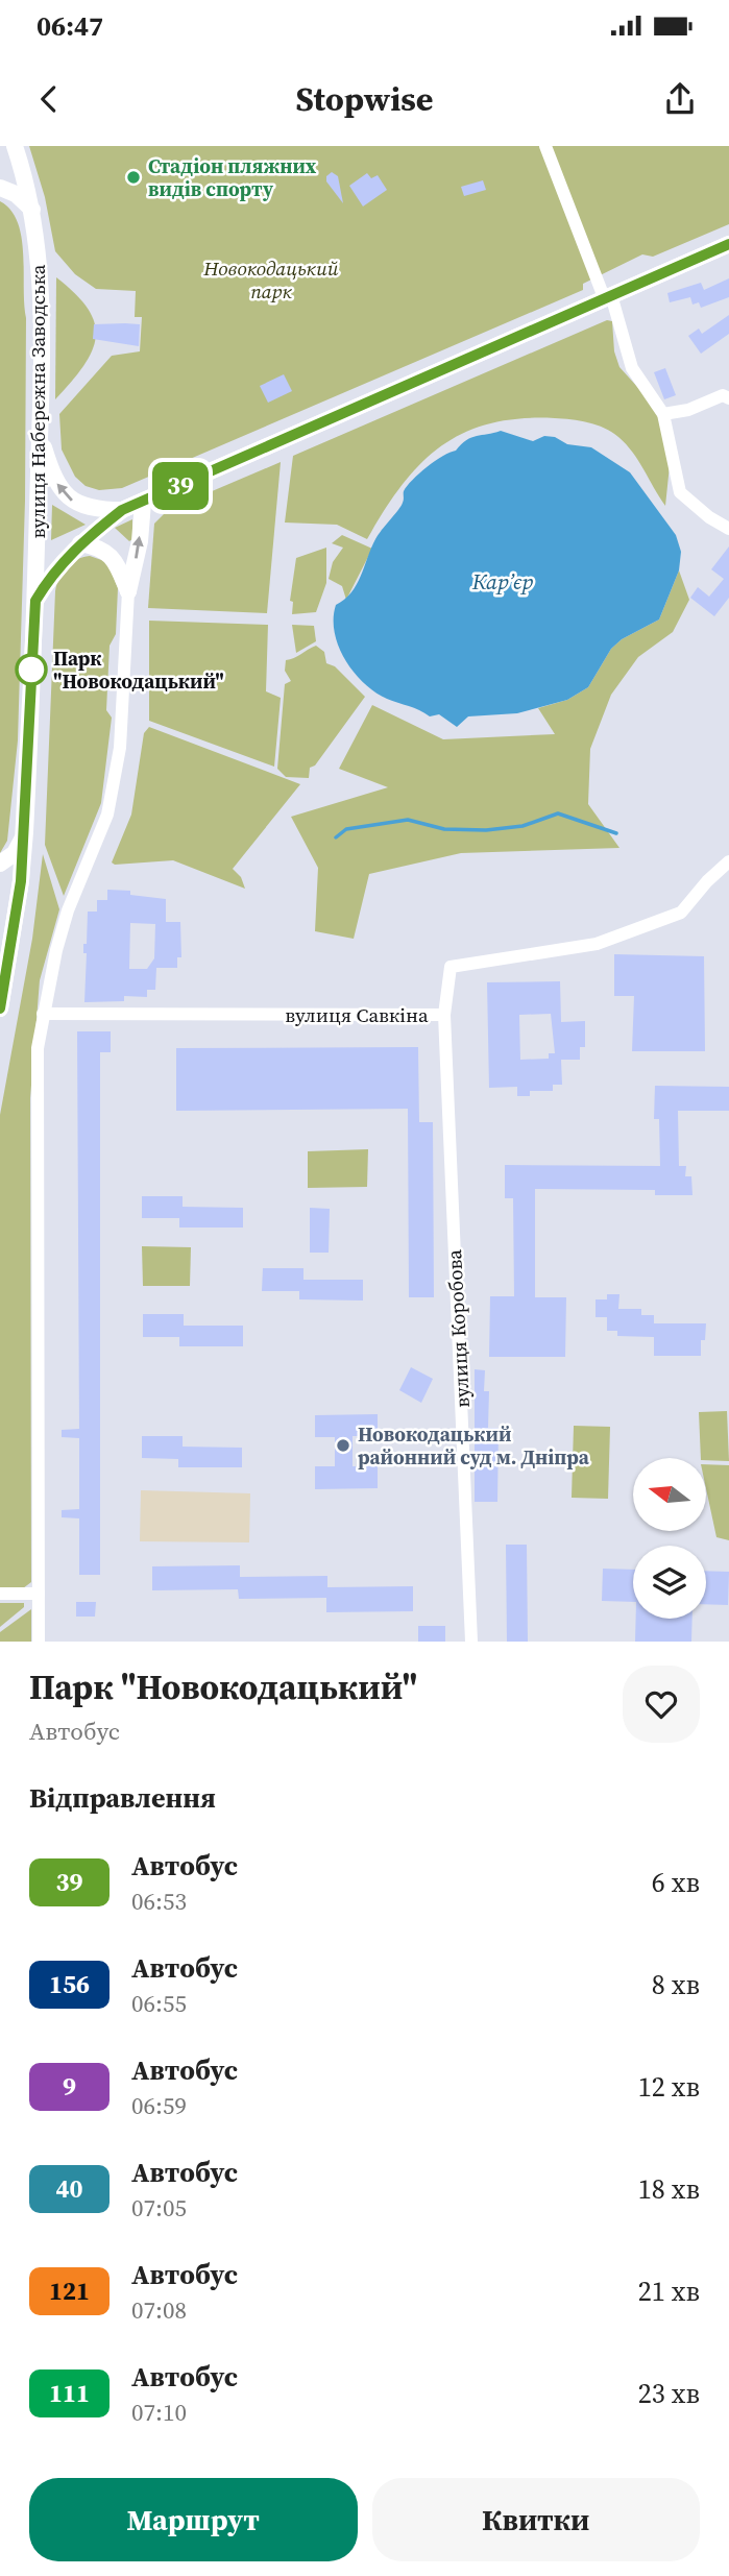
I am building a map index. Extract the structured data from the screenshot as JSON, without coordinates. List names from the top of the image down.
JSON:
{
  "streets": {
    "main road": ["вулиця Набережна Заводська"],
    "street": ["вулиця Савкіна", "вулиця Коробова"]
  },
  "crossings": [
    ["вулиця Савкіна", "вулиця Коробова"]
  ],
  "water": ["Кар’єр"],
  "parks": ["Новокодацький парк"],
  "places": ["Стадіон пляжних видів спорту", "Парк \"Новокодацький\"", "Новокодацький районний суд м. Дніпра"],
  "lines": ["bus line 39"],
  "north": "left",
  "page": {
    "status": "06:47",
    "header": "Stopwise",
    "on_map": "39",
    "heading": [
      ["Парк \"Новокодацький\"", "Автобус"],
      "Відправлення"
    ],
    "list": [
      {
        "mark": "39",
        "name": "Автобус",
        "note": "06:53",
        "value": "6 хв"
      },
      {
        "mark": "156",
        "name": "Автобус",
        "note": "06:55",
        "value": "8 хв"
      },
      {
        "mark": "9",
        "name": "Автобус",
        "note": "06:59",
        "value": "12 хв"
      },
      {
        "mark": "40",
        "name": "Автобус",
        "note": "07:05",
        "value": "18 хв"
      },
      {
        "mark": "121",
        "name": "Автобус",
        "note": "07:08",
        "value": "21 хв"
      },
      {
        "mark": "111",
        "name": "Автобус",
        "note": "07:10",
        "value": "23 хв"
      }
    ],
    "buttons": ["Маршрут", "Квитки"]
  }
}
